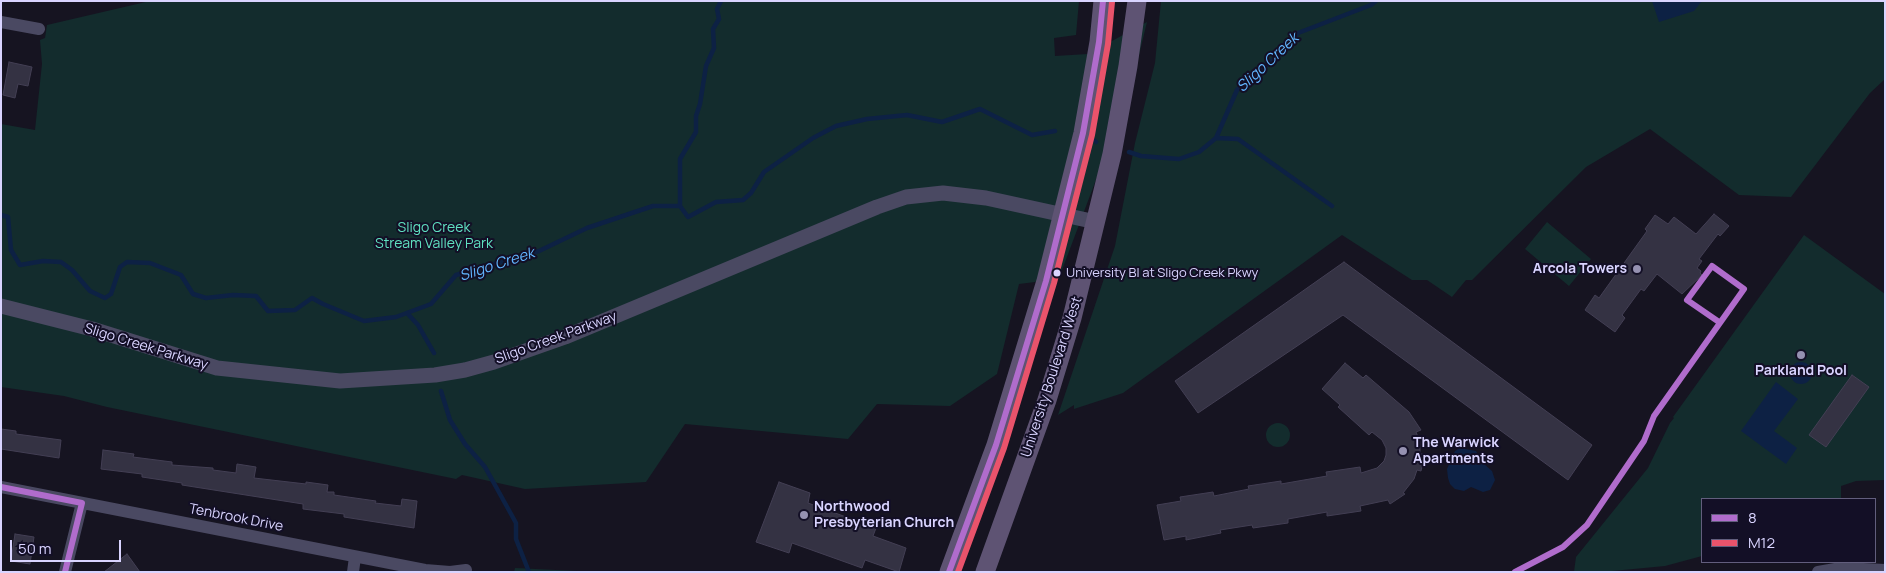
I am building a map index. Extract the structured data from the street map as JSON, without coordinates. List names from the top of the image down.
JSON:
{
  "streets": {
    "main road": ["University Boulevard West"],
    "street": ["Sligo Creek Parkway", "Tenbrook Drive"]
  },
  "crossings": [
    ["Sligo Creek Parkway", "University Boulevard West"]
  ],
  "water": ["Sligo Creek"],
  "parks": ["Sligo Creek Stream Valley Park"],
  "places": [
    "Arcola Towers",
    "University Bl at Sligo Creek Pkwy",
    "Parkland Pool",
    "The Warwick Apartments",
    "Northwood Presbyterian Church"
  ],
  "lines": ["transit line 8", "transit line M12"],
  "legend": ["8", "M12"],
  "scale_bar": "50 m"
}
